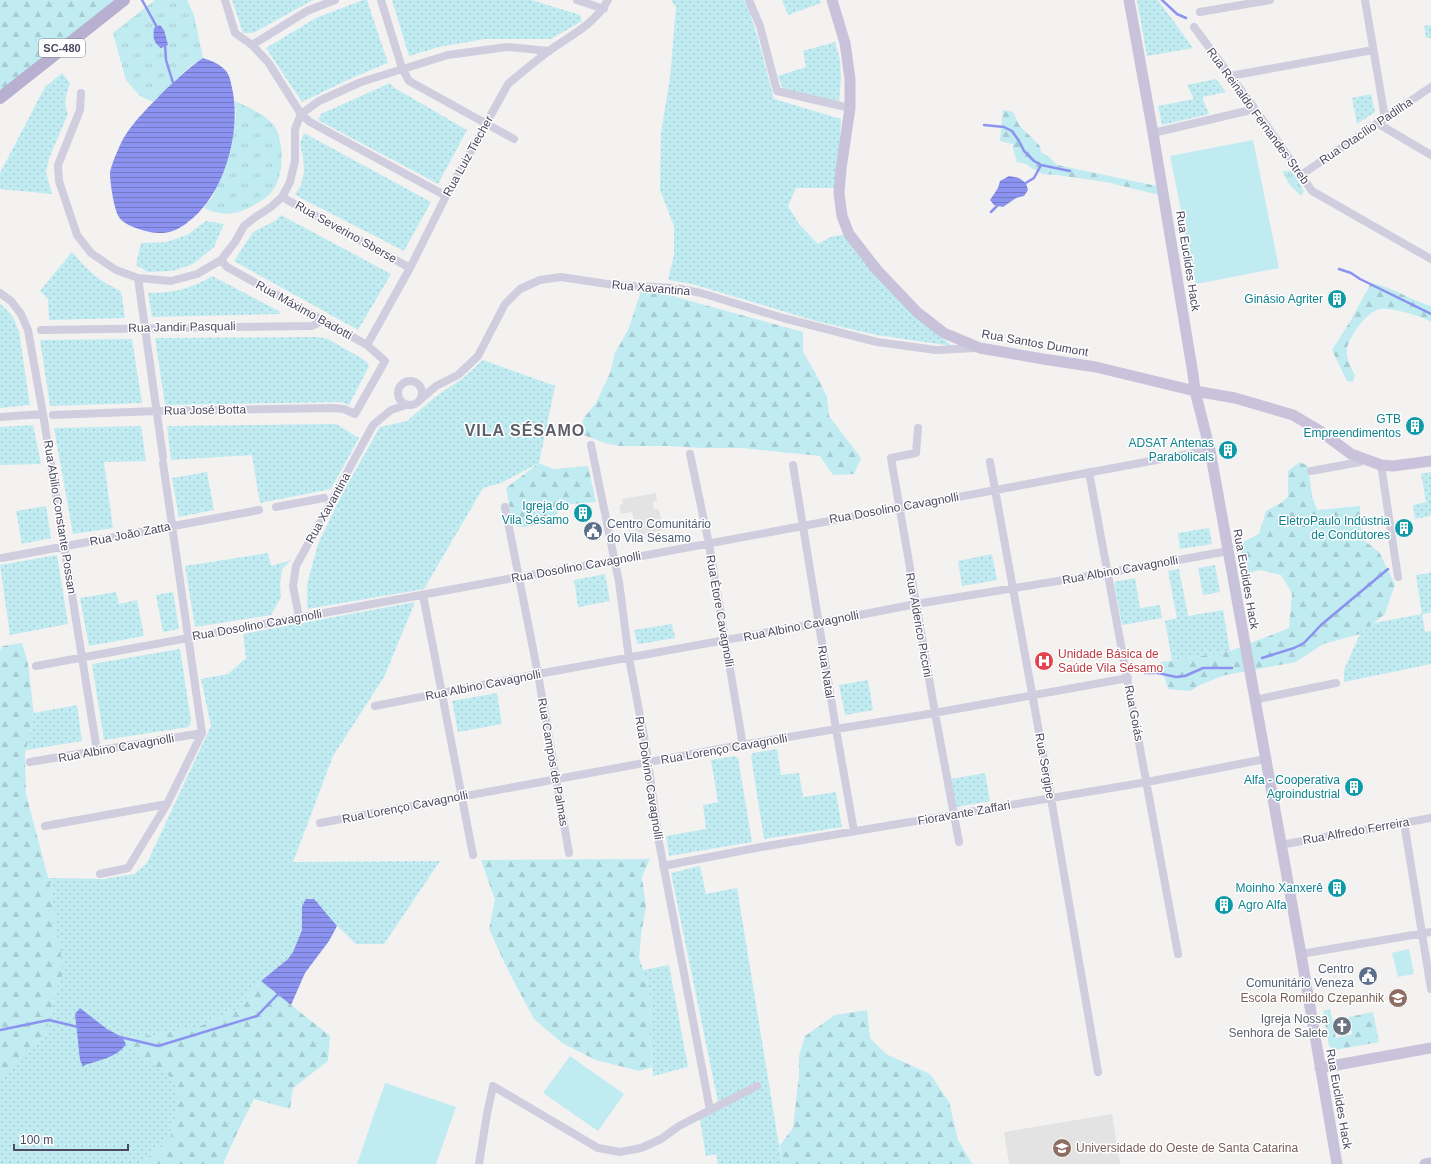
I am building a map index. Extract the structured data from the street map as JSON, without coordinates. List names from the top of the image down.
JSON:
{
  "streets": {
    "main road": ["SC-480", "Rua Euclides Hack", "Rua Santos Dumont"],
    "street": [
      "Rua Reinaldo Fernandes Streb",
      "Rua Otacílio Padilha",
      "Rua Luiz Tiecher",
      "Rua Severino Sberse",
      "Rua Xavantina",
      "Rua Máximo Badotti",
      "Rua Jandir Pasquali",
      "Rua José Botta",
      "Rua Dosolino Cavagnolli",
      "Rua Abilio Constante Possan",
      "Rua João Zatta",
      "Rua Albino Cavagnolli",
      "Rua Étore Cavagnolli",
      "Rua Alderico Piccini",
      "Rua Natal",
      "Rua Goiás",
      "Rua Lorenço Cavagnolli",
      "Rua Campos de Palmas",
      "Rua Sergipe",
      "Rua Dolvino Cavagnolli",
      "Fioravante Zaffari",
      "Rua Alfredo Ferreira"
    ]
  },
  "crossings": [
    ["Rua Reinaldo Fernandes Streb", "Rua Otacílio Padilha"],
    ["Rua Luiz Tiecher", "Rua Severino Sberse"],
    ["Rua Luiz Tiecher", "Rua Máximo Badotti"],
    ["Rua Euclides Hack", "Rua Santos Dumont"],
    ["Rua Euclides Hack", "Rua Dosolino Cavagnolli"],
    ["Rua Euclides Hack", "Rua Albino Cavagnolli"],
    ["Rua Euclides Hack", "Fioravante Zaffari"],
    ["Rua Euclides Hack", "Rua Alfredo Ferreira"],
    ["Rua Xavantina", "Rua Santos Dumont"],
    ["Rua Xavantina", "Rua Dosolino Cavagnolli"],
    ["Rua Máximo Badotti", "Rua Jandir Pasquali"],
    ["Rua Máximo Badotti", "Rua José Botta"],
    ["Rua Dosolino Cavagnolli", "Rua Abilio Constante Possan"],
    ["Rua Dosolino Cavagnolli", "Rua Étore Cavagnolli"],
    ["Rua Dosolino Cavagnolli", "Rua Alderico Piccini"],
    ["Rua Dosolino Cavagnolli", "Rua Natal"],
    ["Rua Dosolino Cavagnolli", "Rua Goiás"],
    ["Rua Dosolino Cavagnolli", "Rua Campos de Palmas"],
    ["Rua Dosolino Cavagnolli", "Rua Sergipe"],
    ["Rua Dosolino Cavagnolli", "Rua Dolvino Cavagnolli"],
    ["Rua Abilio Constante Possan", "Rua João Zatta"],
    ["Rua Abilio Constante Possan", "Rua Albino Cavagnolli"],
    ["Rua Albino Cavagnolli", "Rua Étore Cavagnolli"],
    ["Rua Albino Cavagnolli", "Rua Alderico Piccini"],
    ["Rua Albino Cavagnolli", "Rua Natal"],
    ["Rua Albino Cavagnolli", "Rua Goiás"],
    ["Rua Albino Cavagnolli", "Rua Campos de Palmas"],
    ["Rua Albino Cavagnolli", "Rua Sergipe"],
    ["Rua Albino Cavagnolli", "Rua Dolvino Cavagnolli"],
    ["Rua Étore Cavagnolli", "Rua Lorenço Cavagnolli"],
    ["Rua Alderico Piccini", "Rua Lorenço Cavagnolli"],
    ["Rua Alderico Piccini", "Fioravante Zaffari"],
    ["Rua Natal", "Rua Lorenço Cavagnolli"],
    ["Rua Natal", "Fioravante Zaffari"],
    ["Rua Goiás", "Rua Lorenço Cavagnolli"],
    ["Rua Goiás", "Fioravante Zaffari"],
    ["Rua Lorenço Cavagnolli", "Rua Campos de Palmas"],
    ["Rua Lorenço Cavagnolli", "Rua Sergipe"],
    ["Rua Lorenço Cavagnolli", "Rua Dolvino Cavagnolli"],
    ["Rua Sergipe", "Fioravante Zaffari"],
    ["Rua Dolvino Cavagnolli", "Fioravante Zaffari"]
  ],
  "districts": ["VILA SÉSAMO"],
  "places": {
    "building": [
      "Ginásio Agriter",
      "GTB Empreendimentos",
      "ADSAT Antenas Parabolicals",
      "Igreja do Vila Sésamo",
      "EletroPaulo Indústria de Condutores",
      "Alfa - Cooperativa Agroindustrial",
      "Moinho Xanxerê",
      "Agro Alfa"
    ],
    "public building": ["Centro Comunitário do Vila Sésamo", "Centro Comunitário Veneza"],
    "hospital": ["Unidade Básica de Saúde Vila Sésamo"],
    "school or university": ["Escola Romildo Czepanhik", "Universidade do Oeste de Santa Catarina"],
    "church": ["Igreja Nossa Senhora de Salete"]
  },
  "scale_bar": "100 m"
}
